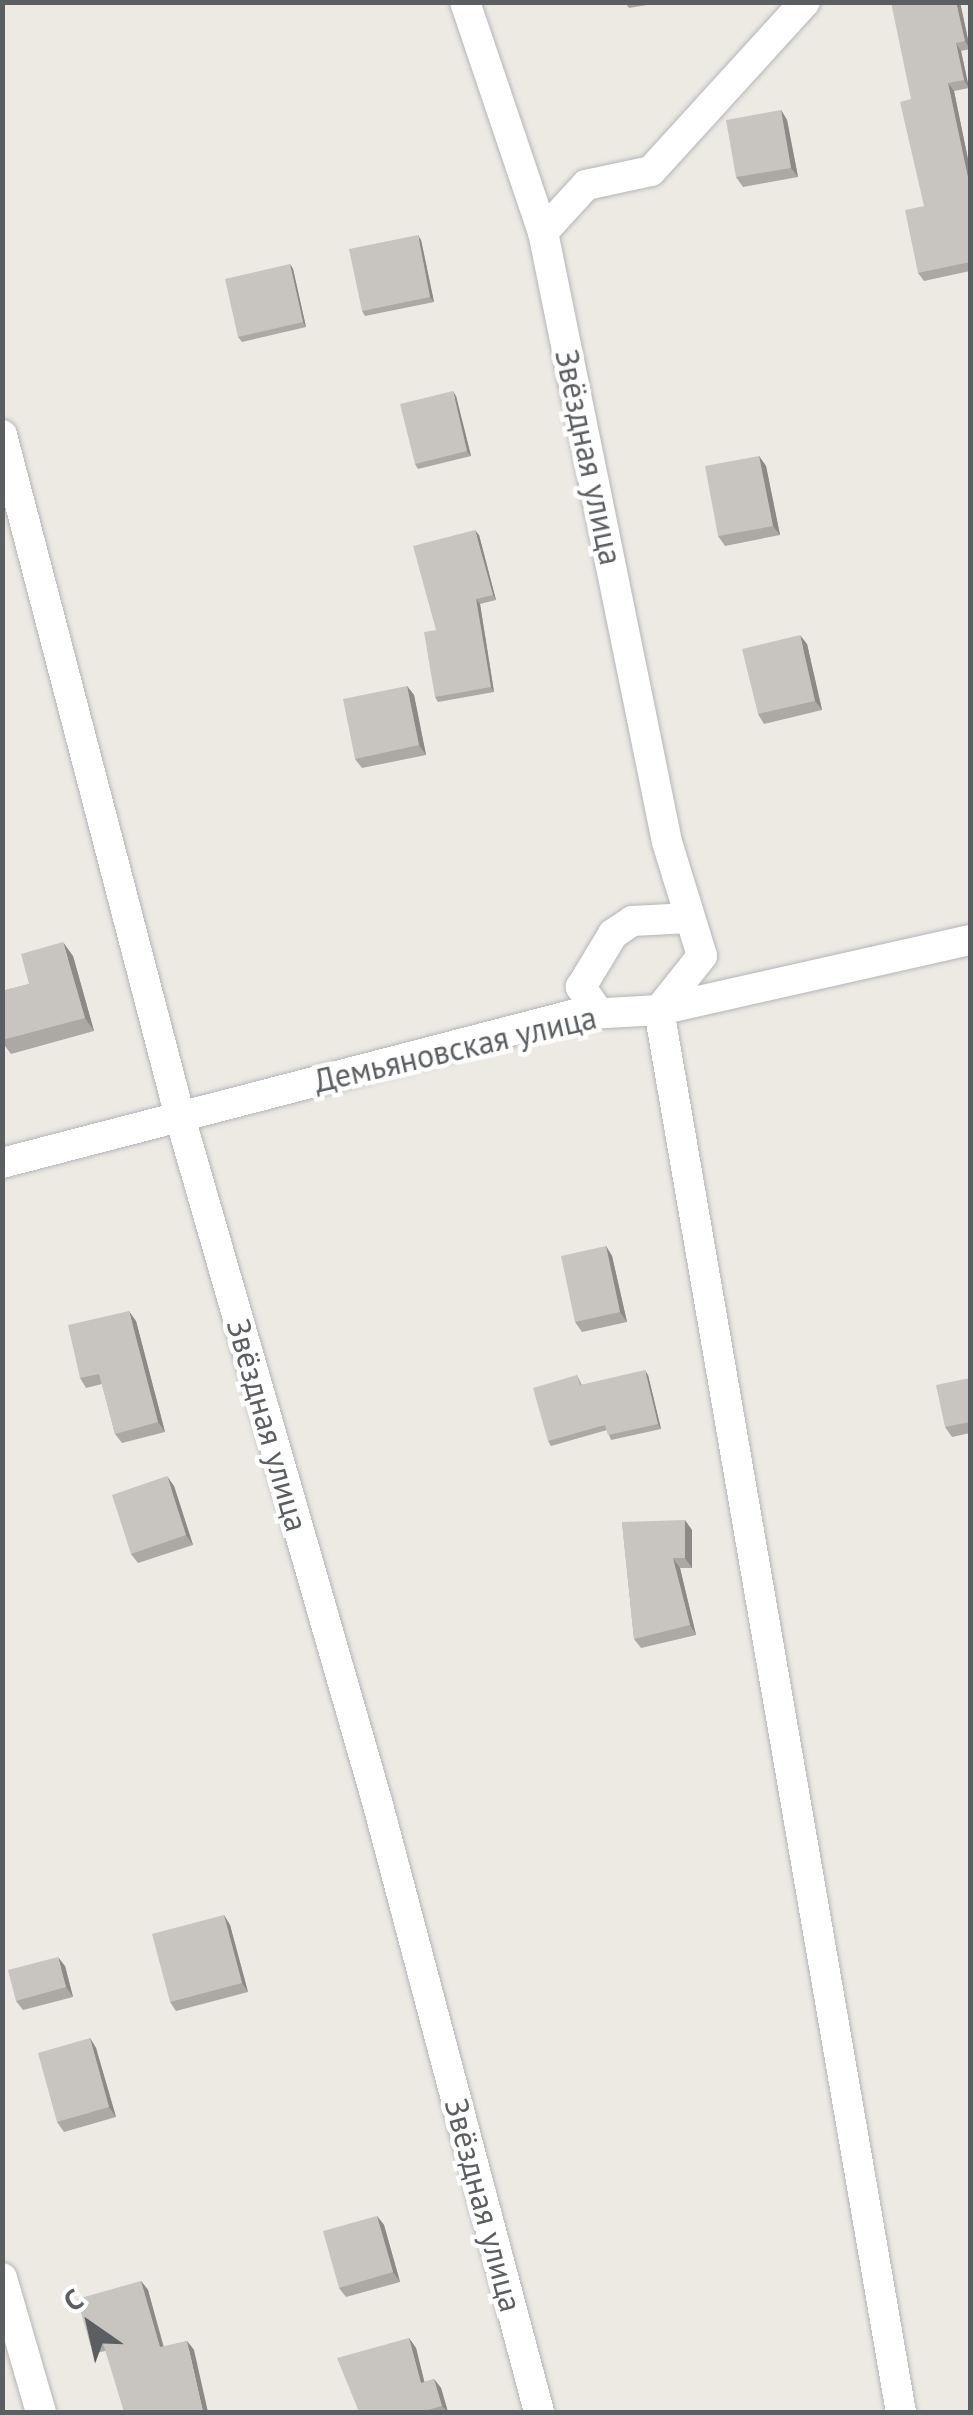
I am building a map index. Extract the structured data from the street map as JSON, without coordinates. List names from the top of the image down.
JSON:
{
  "streets": {
    "street": ["Звёздная улица", "Демьяновская улица"]
  },
  "crossings": [
    ["Звёздная улица", "Демьяновская улица"]
  ],
  "north": "top left"
}
